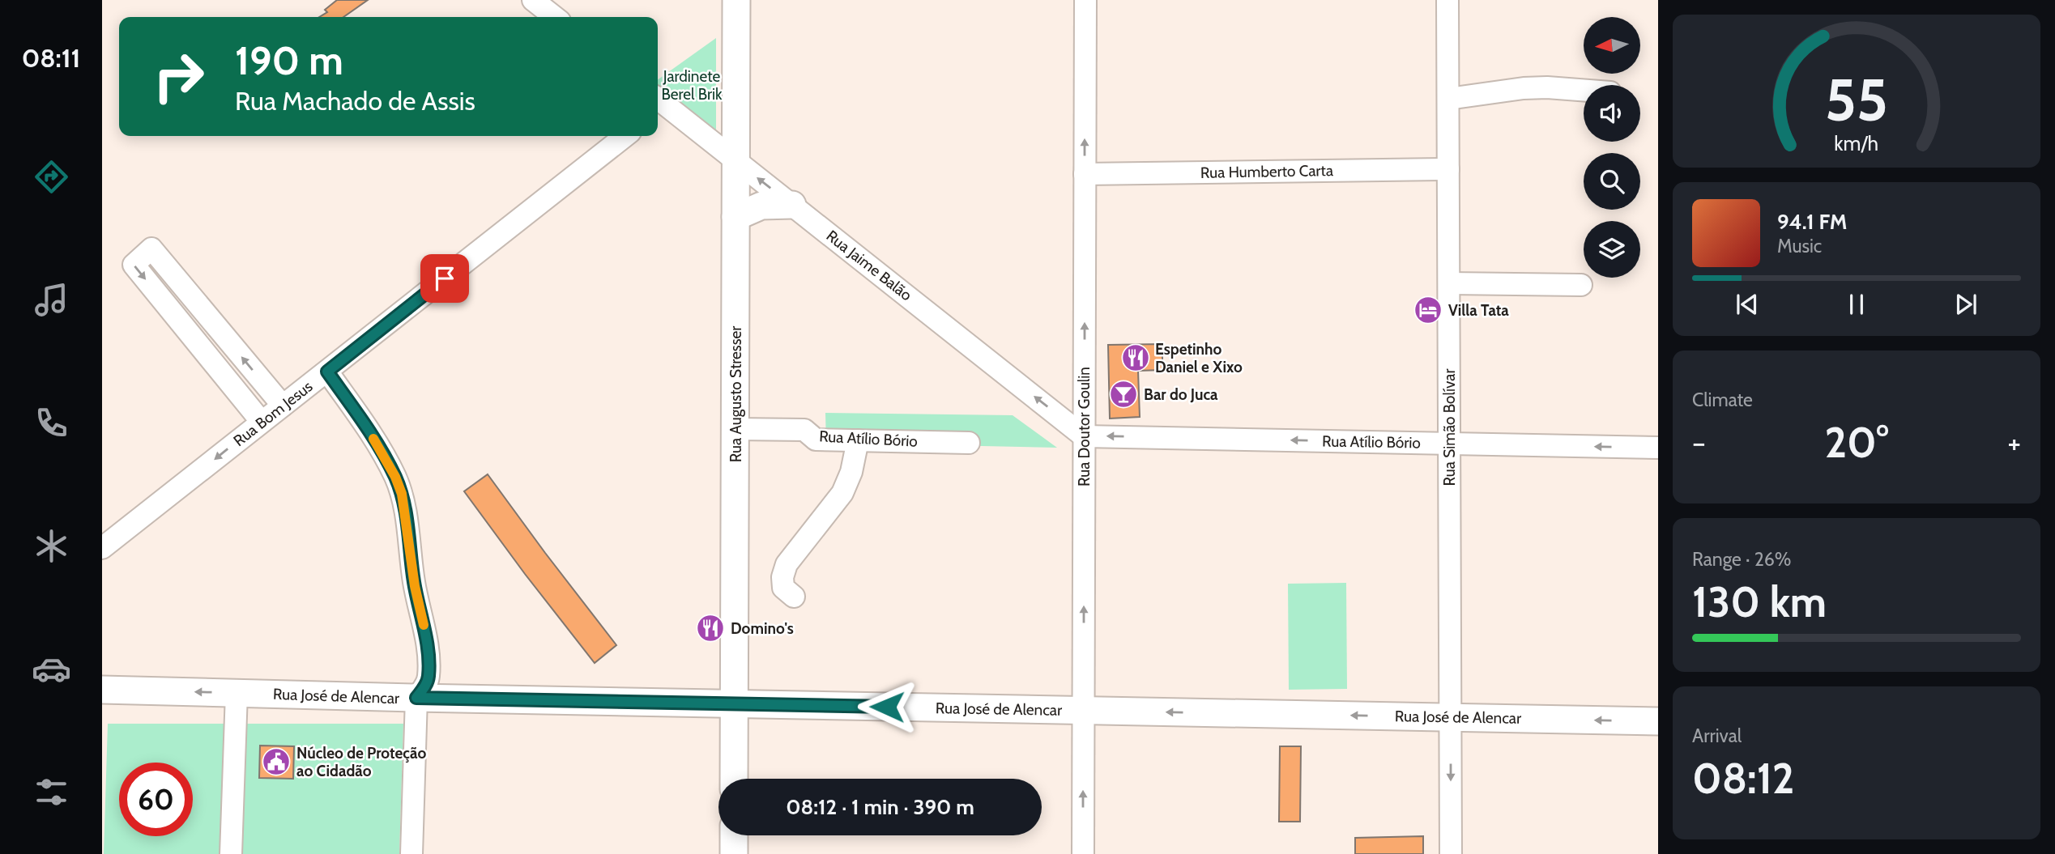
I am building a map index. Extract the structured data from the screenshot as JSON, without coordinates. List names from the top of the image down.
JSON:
{
  "streets": {
    "main road": ["Rua Augusto Stresser", "Rua José de Alencar"],
    "street": [
      "Rua Humberto Carta",
      "Rua Jaime Balão",
      "Rua Bom Jesus",
      "Rua Doutor Goulin",
      "Rua Simão Bolívar",
      "Rua Atílio Bório"
    ]
  },
  "crossings": [
    ["Rua Humberto Carta", "Rua Doutor Goulin"],
    ["Rua Humberto Carta", "Rua Simão Bolívar"],
    ["Rua Jaime Balão", "Rua Augusto Stresser"],
    ["Rua Jaime Balão", "Rua Doutor Goulin"],
    ["Rua Jaime Balão", "Rua Atílio Bório"],
    ["Rua Augusto Stresser", "Rua Atílio Bório"],
    ["Rua Augusto Stresser", "Rua José de Alencar"],
    ["Rua Doutor Goulin", "Rua Atílio Bório"],
    ["Rua Doutor Goulin", "Rua José de Alencar"],
    ["Rua Simão Bolívar", "Rua Atílio Bório"],
    ["Rua Simão Bolívar", "Rua José de Alencar"]
  ],
  "one_way": [
    "Rua Jaime Balão",
    "Rua Doutor Goulin",
    "Rua Atílio Bório",
    "Rua José de Alencar"
  ],
  "parks": ["Jardinete Berel Brik"],
  "places": {
    "hotel": ["Villa Tata"],
    "restaurant": ["Espetinho Daniel e Xixo", "Domino's"],
    "bar": ["Bar do Juca"],
    "public building": ["Núcleo de Proteção ao Cidadão"]
  },
  "north": "left",
  "page": {
    "tabs": "08:11",
    "turn": ["190 m", "Rua Machado de Assis"],
    "song": ["94.1 FM", "Music"],
    "tile": [
      "Climate",
      ["Range · 26%", "130 km"],
      ["Arrival", "08:12"]
    ],
    "heat": ["−", "20°", "+"],
    "limit": "60",
    "trip": "08:12 · 1 min · 390 m",
    "gauge": ["55", "km/h"]
  }
}
